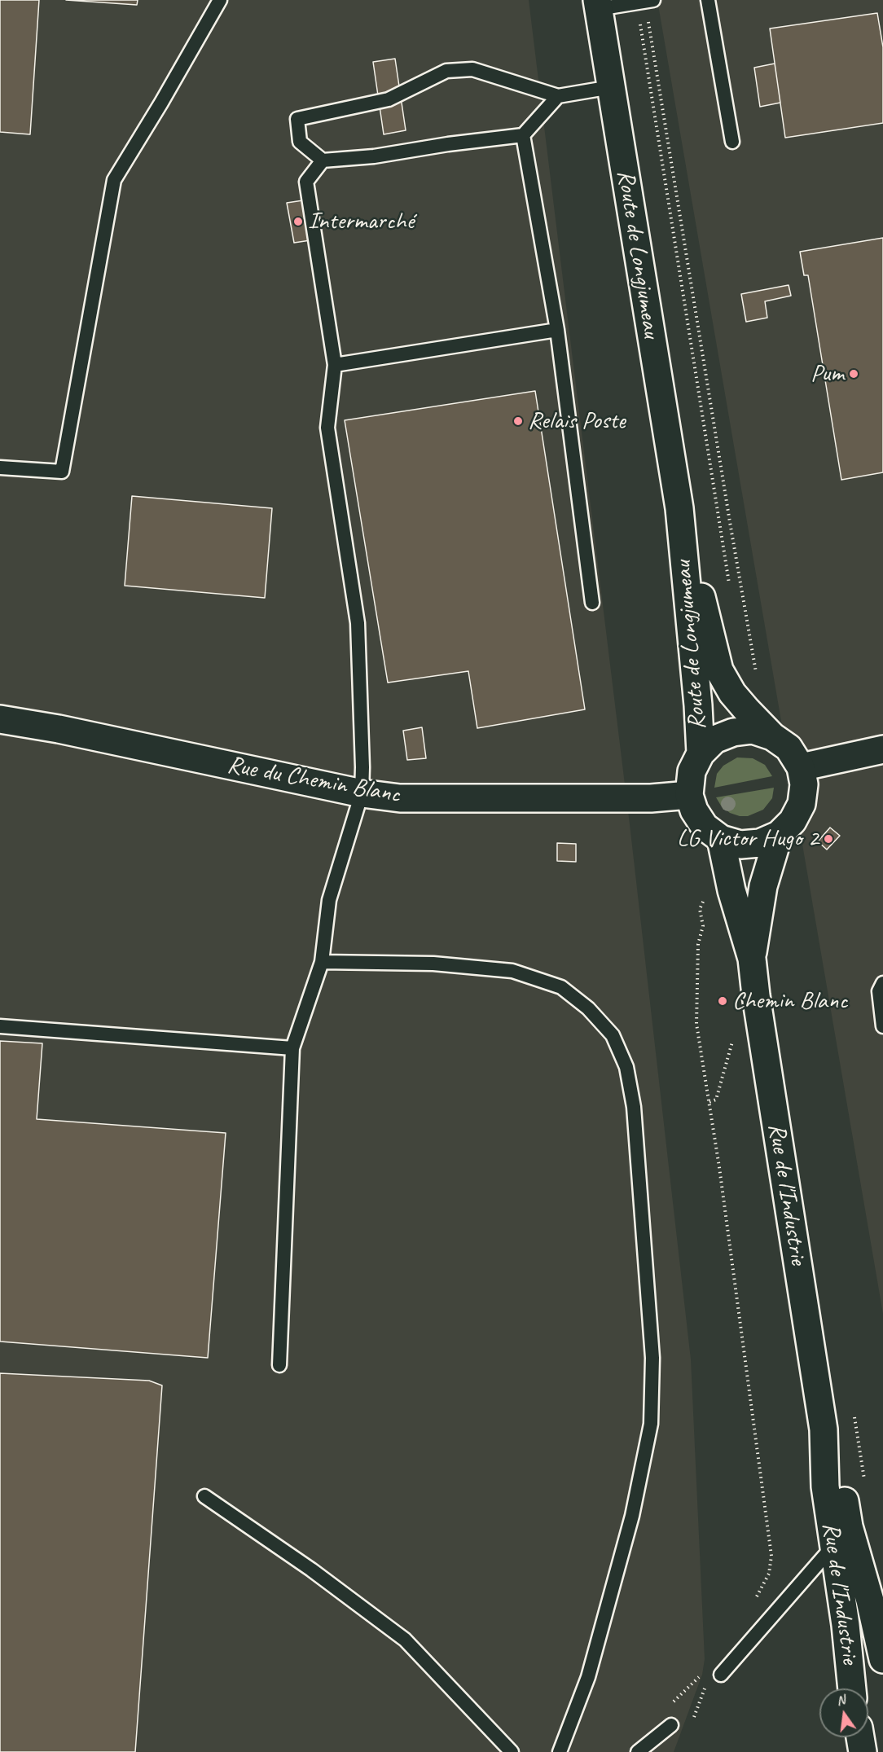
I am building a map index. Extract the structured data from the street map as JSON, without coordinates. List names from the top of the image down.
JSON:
{
  "streets": {
    "street": ["Route de Longjumeau", "Rue du Chemin Blanc", "Rue de l'Industrie"]
  },
  "crossings": [
    ["Route de Longjumeau", "Rue du Chemin Blanc"],
    ["Route de Longjumeau", "Rue de l'Industrie"],
    ["Rue du Chemin Blanc", "Rue de l'Industrie"]
  ],
  "places": [
    "Intermarché",
    "Pum",
    "Relais Poste",
    "LG Victor Hugo 2",
    "Chemin Blanc"
  ],
  "north": "top"
}
